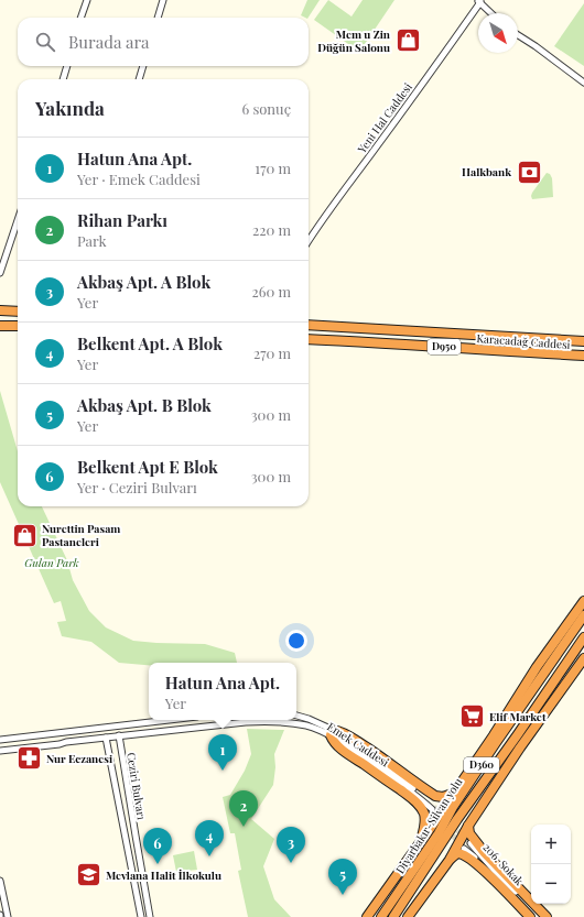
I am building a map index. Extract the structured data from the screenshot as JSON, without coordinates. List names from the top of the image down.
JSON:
{
  "streets": {
    "highway": [
      "Karacadağ Caddesi",
      "D950",
      "D360",
      "Diyarbakır-Silvan yolu"
    ],
    "street": [
      "Yeni Hal Caddesi",
      "Emek Caddesi",
      "Ceziri Bulvarı",
      "206. Sokak"
    ]
  },
  "crossings": [
    ["Emek Caddesi", "Ceziri Bulvarı"]
  ],
  "parks": ["Gulan Park"],
  "places": {
    "shop": ["Mem u Zin Düğün Salonu", "Nurettin Pasam Pastaneleri"],
    "bank": ["Halkbank"],
    "supermarket": ["Elif Market"],
    "pharmacy": ["Nur Eczanesi"],
    "school or university": ["Mevlana Halit İlkokulu"]
  },
  "north": "bottom right",
  "page": {
    "search": "Burada ara",
    "heading": ["Yakında", "6 sonuç"],
    "list": [
      {
        "mark": "1",
        "name": "Hatun Ana Apt.",
        "note": "Yer · Emek Caddesi",
        "value": "170 m"
      },
      {
        "mark": "2",
        "name": "Rihan Parkı",
        "note": "Park",
        "value": "220 m"
      },
      {
        "mark": "3",
        "name": "Akbaş Apt. A Blok",
        "note": "Yer",
        "value": "260 m"
      },
      {
        "mark": "4",
        "name": "Belkent Apt. A Blok",
        "note": "Yer",
        "value": "270 m"
      },
      {
        "mark": "5",
        "name": "Akbaş Apt. B Blok",
        "note": "Yer",
        "value": "300 m"
      },
      {
        "mark": "6",
        "name": "Belkent Apt E Blok",
        "note": "Yer · Ceziri Bulvarı",
        "value": "300 m"
      }
    ],
    "popup": ["Hatun Ana Apt.", "Yer"],
    "pins": [
      "1",
      "2",
      "4",
      "3",
      "6",
      "5"
    ],
    "map_buttons": ["+", "−"]
  }
}
